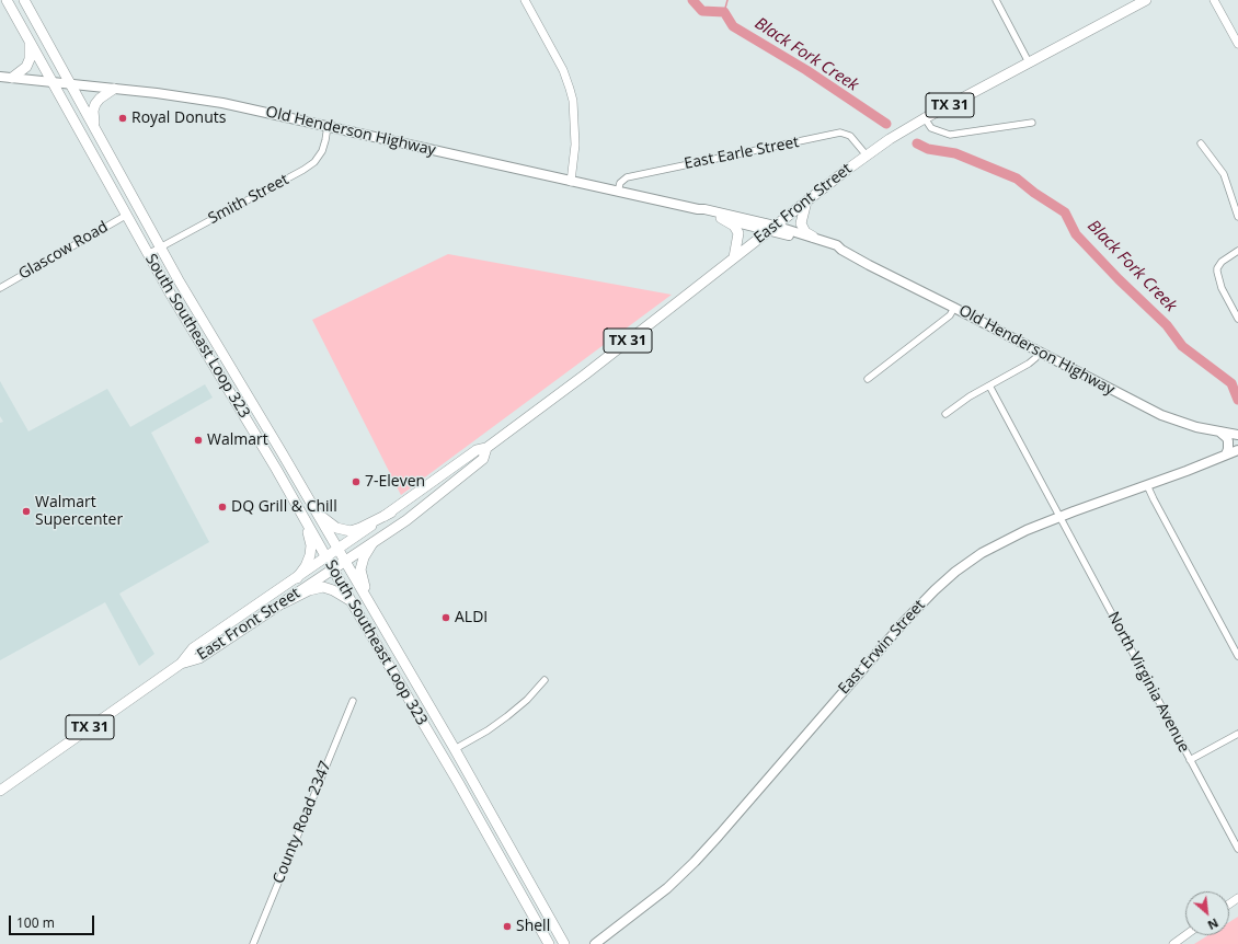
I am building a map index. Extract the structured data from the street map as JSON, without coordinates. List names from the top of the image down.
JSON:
{
  "streets": {
    "main road": [
      "TX 31",
      "Old Henderson Highway",
      "East Front Street",
      "South Southeast Loop 323",
      "East Erwin Street"
    ],
    "street": [
      "East Earle Street",
      "Smith Street",
      "Glascow Road",
      "North Virginia Avenue",
      "County Road 2347"
    ]
  },
  "crossings": [
    ["TX 31", "East Front Street"],
    ["Old Henderson Highway", "East Earle Street"],
    ["Old Henderson Highway", "Smith Street"],
    ["Old Henderson Highway", "East Front Street"],
    ["Old Henderson Highway", "South Southeast Loop 323"],
    ["East Earle Street", "East Front Street"],
    ["Smith Street", "South Southeast Loop 323"],
    ["East Front Street", "South Southeast Loop 323"],
    ["Glascow Road", "South Southeast Loop 323"],
    ["East Erwin Street", "North Virginia Avenue"]
  ],
  "water": ["Black Fork Creek"],
  "places": [
    "Royal Donuts",
    "Walmart",
    "7-Eleven",
    "DQ Grill & Chill",
    "Walmart Supercenter",
    "ALDI",
    "Shell"
  ],
  "scale_bar": "100 m",
  "north": "bottom right"
}
